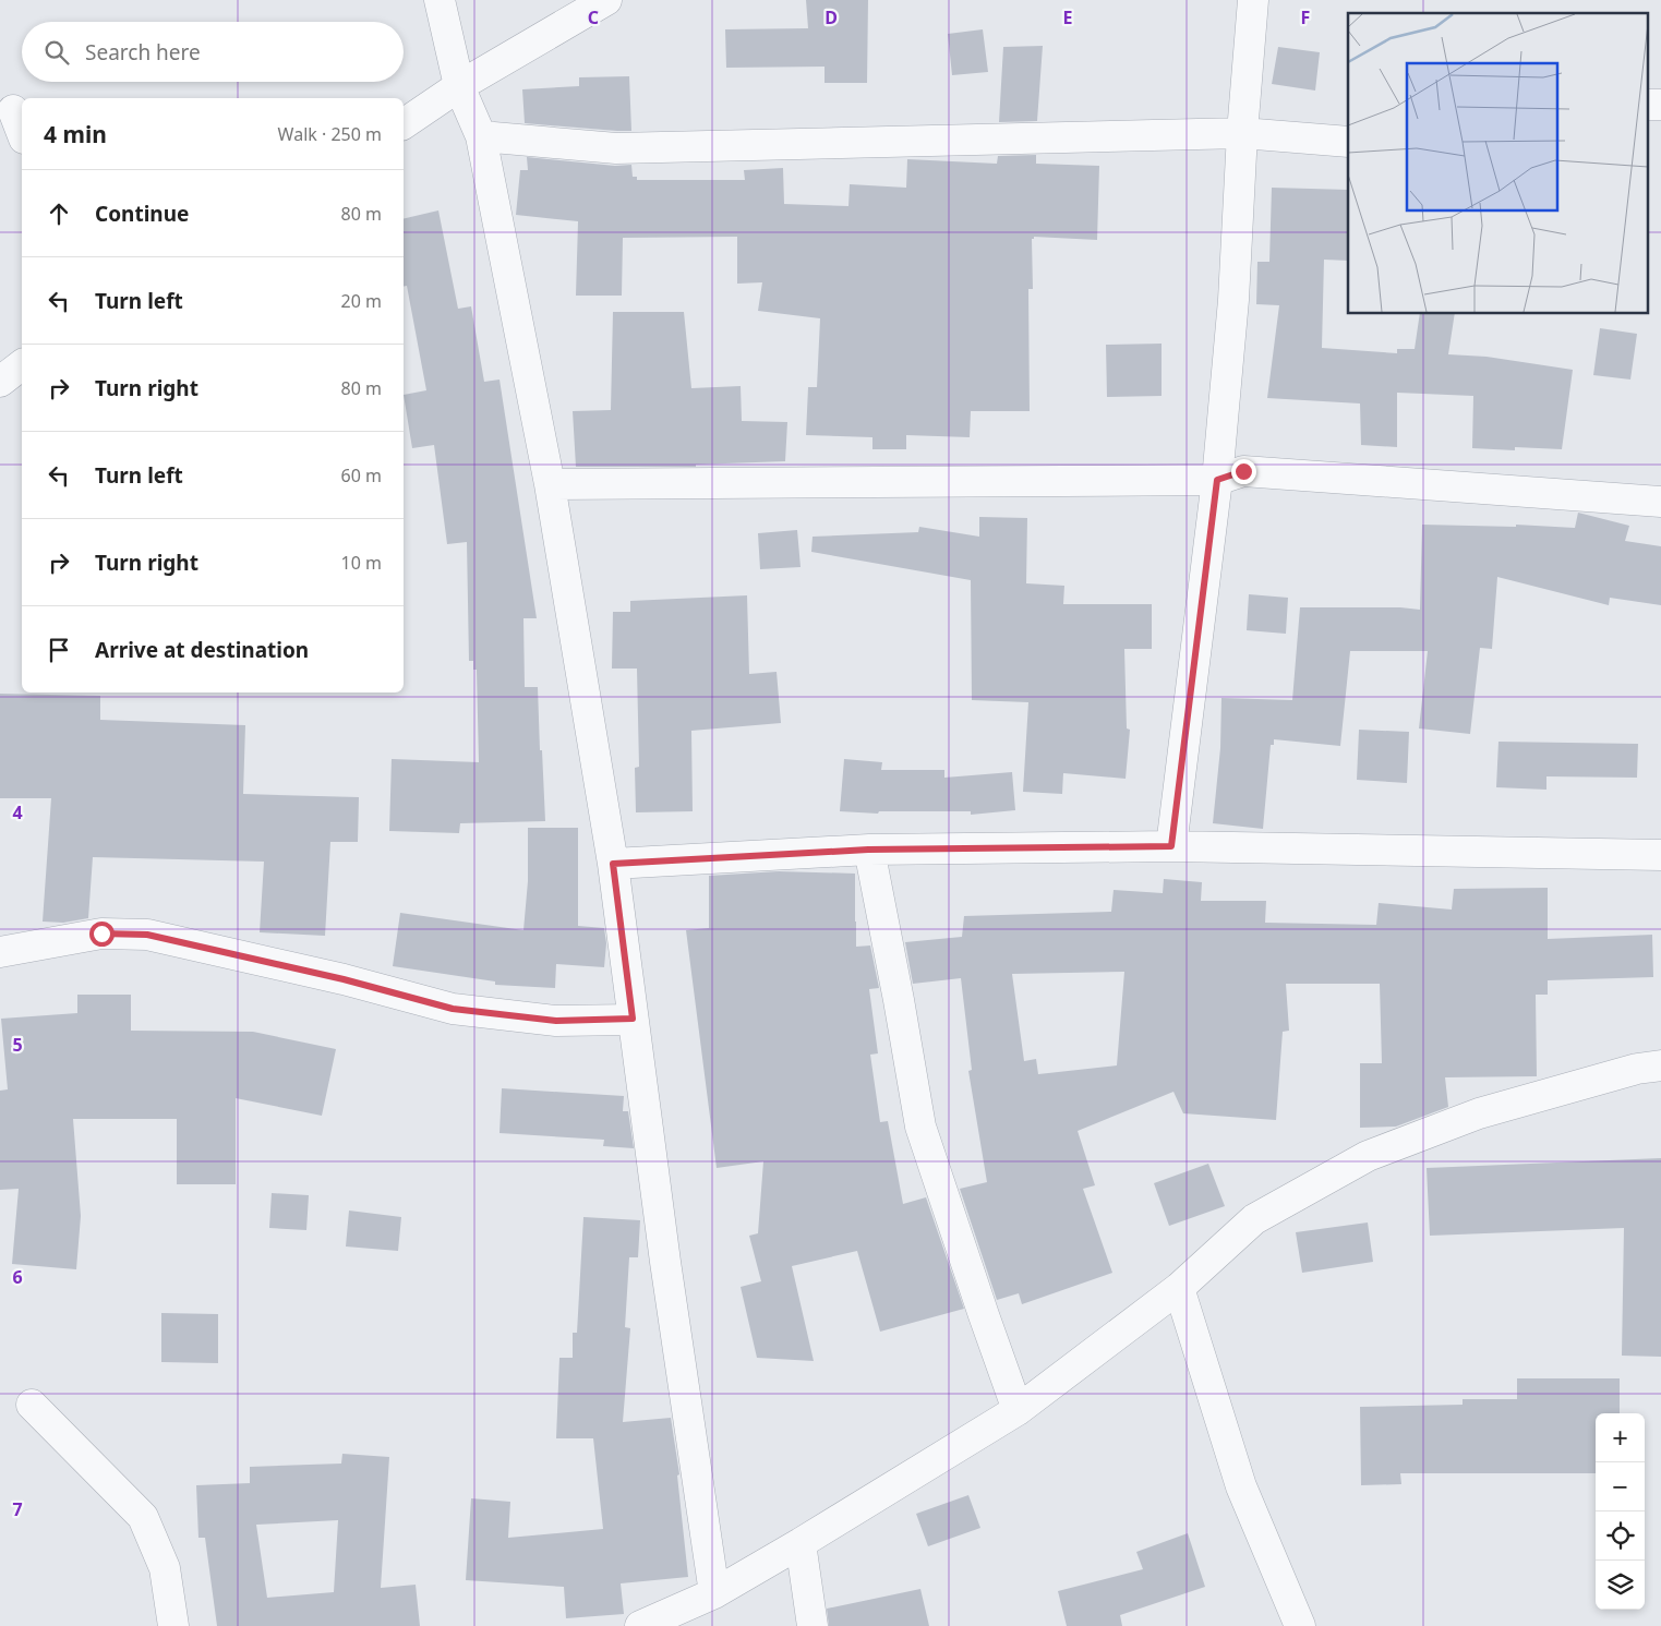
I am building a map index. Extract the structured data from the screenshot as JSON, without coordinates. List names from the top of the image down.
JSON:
{
  "page": {
    "search": "Search here",
    "heading": ["4 min", "Walk · 250 m"],
    "list": [
      ["Continue", "80 m"],
      ["Turn left", "20 m"],
      ["Turn right", "80 m"],
      ["Turn left", "60 m"],
      ["Turn right", "10 m"],
      "Arrive at destination"
    ],
    "map_buttons": ["+", "−"]
  },
  "grid": {
    "columns": [
      "C",
      "D",
      "E",
      "F"
    ],
    "rows": [
      "4",
      "5",
      "6",
      "7"
    ]
  }
}
